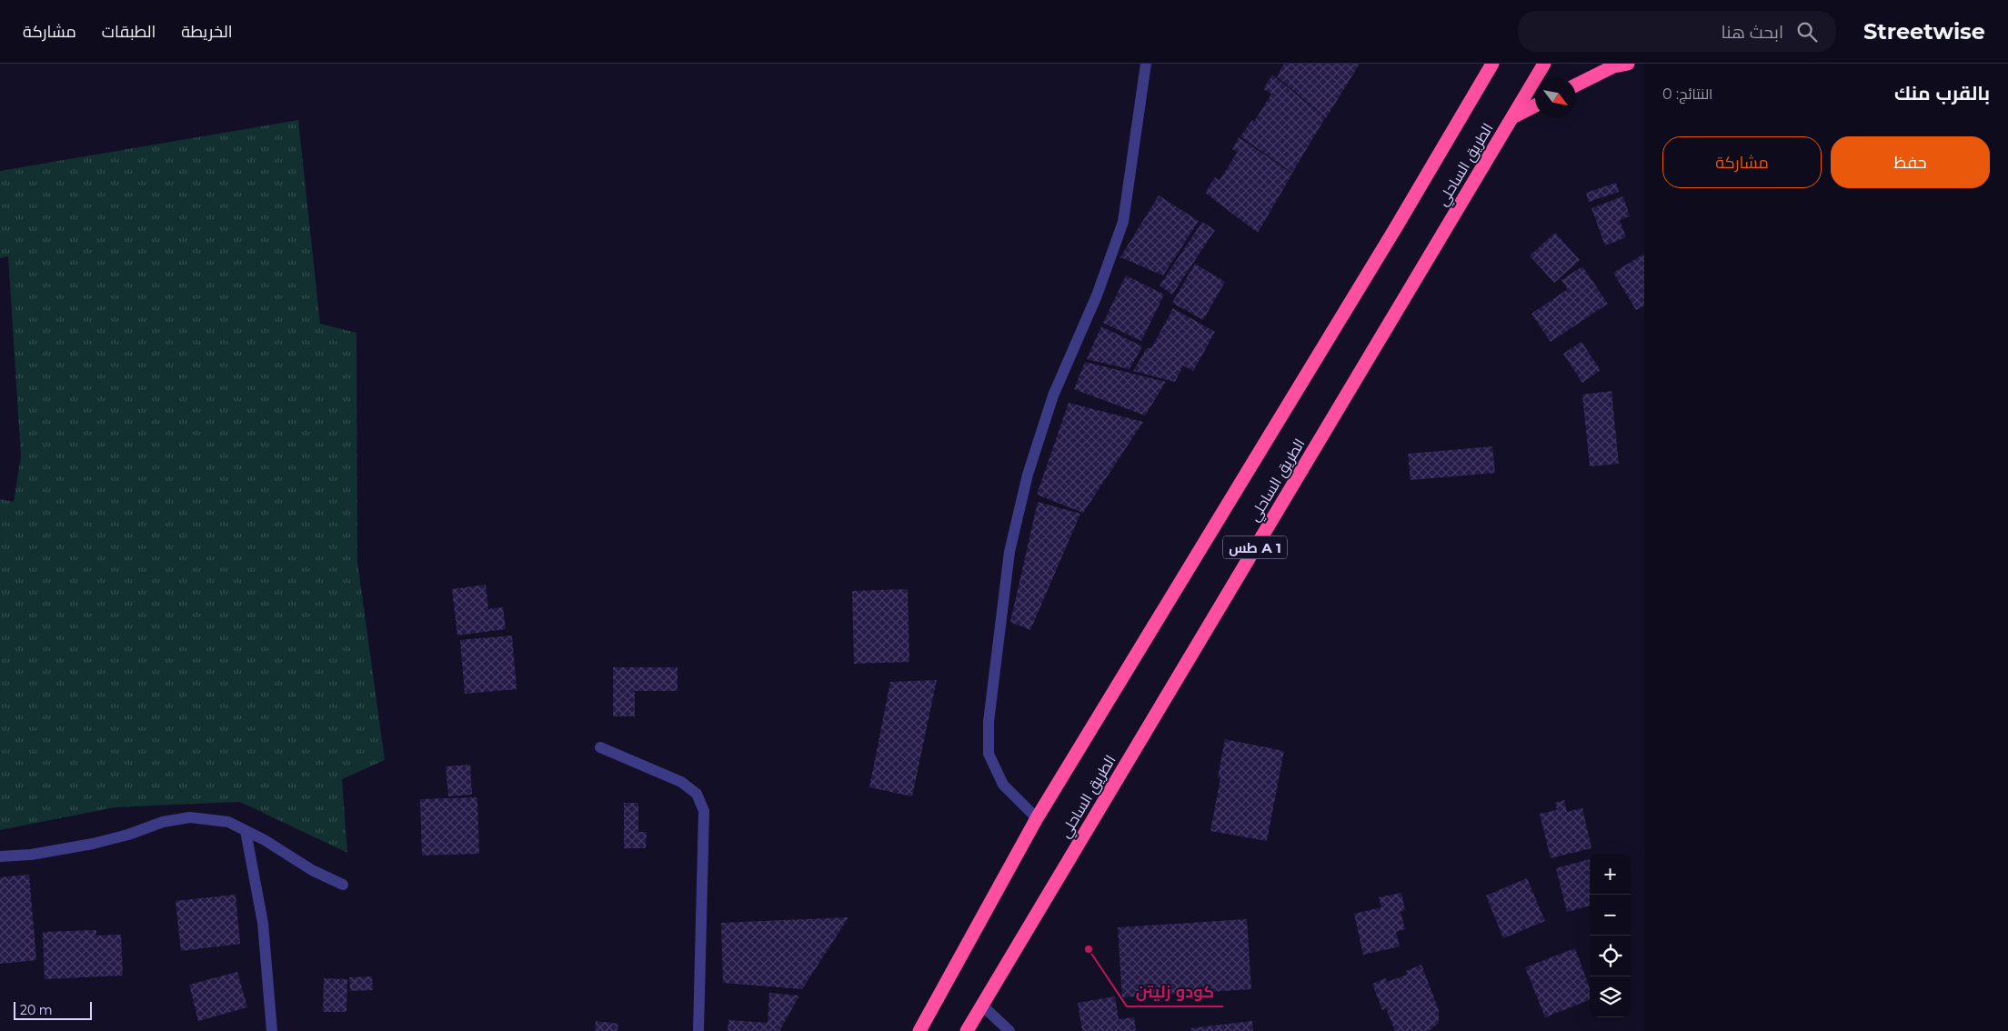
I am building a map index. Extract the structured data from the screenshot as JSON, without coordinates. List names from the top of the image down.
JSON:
{
  "streets": {
    "highway": ["الطريق الساحلي", "طس A 1"]
  },
  "places": ["كودو زليتن"],
  "scale_bar": "20 m",
  "north": "bottom right",
  "page": {
    "header": "Streetwise",
    "search": "ابحث هنا",
    "nav": ["الخريطة", "الطبقات", "مشاركة"],
    "heading": ["بالقرب منك", "النتائج: 0"],
    "buttons": ["حفظ", "مشاركة"],
    "map_buttons": ["+", "−"],
    "scale": "20 m"
  }
}
